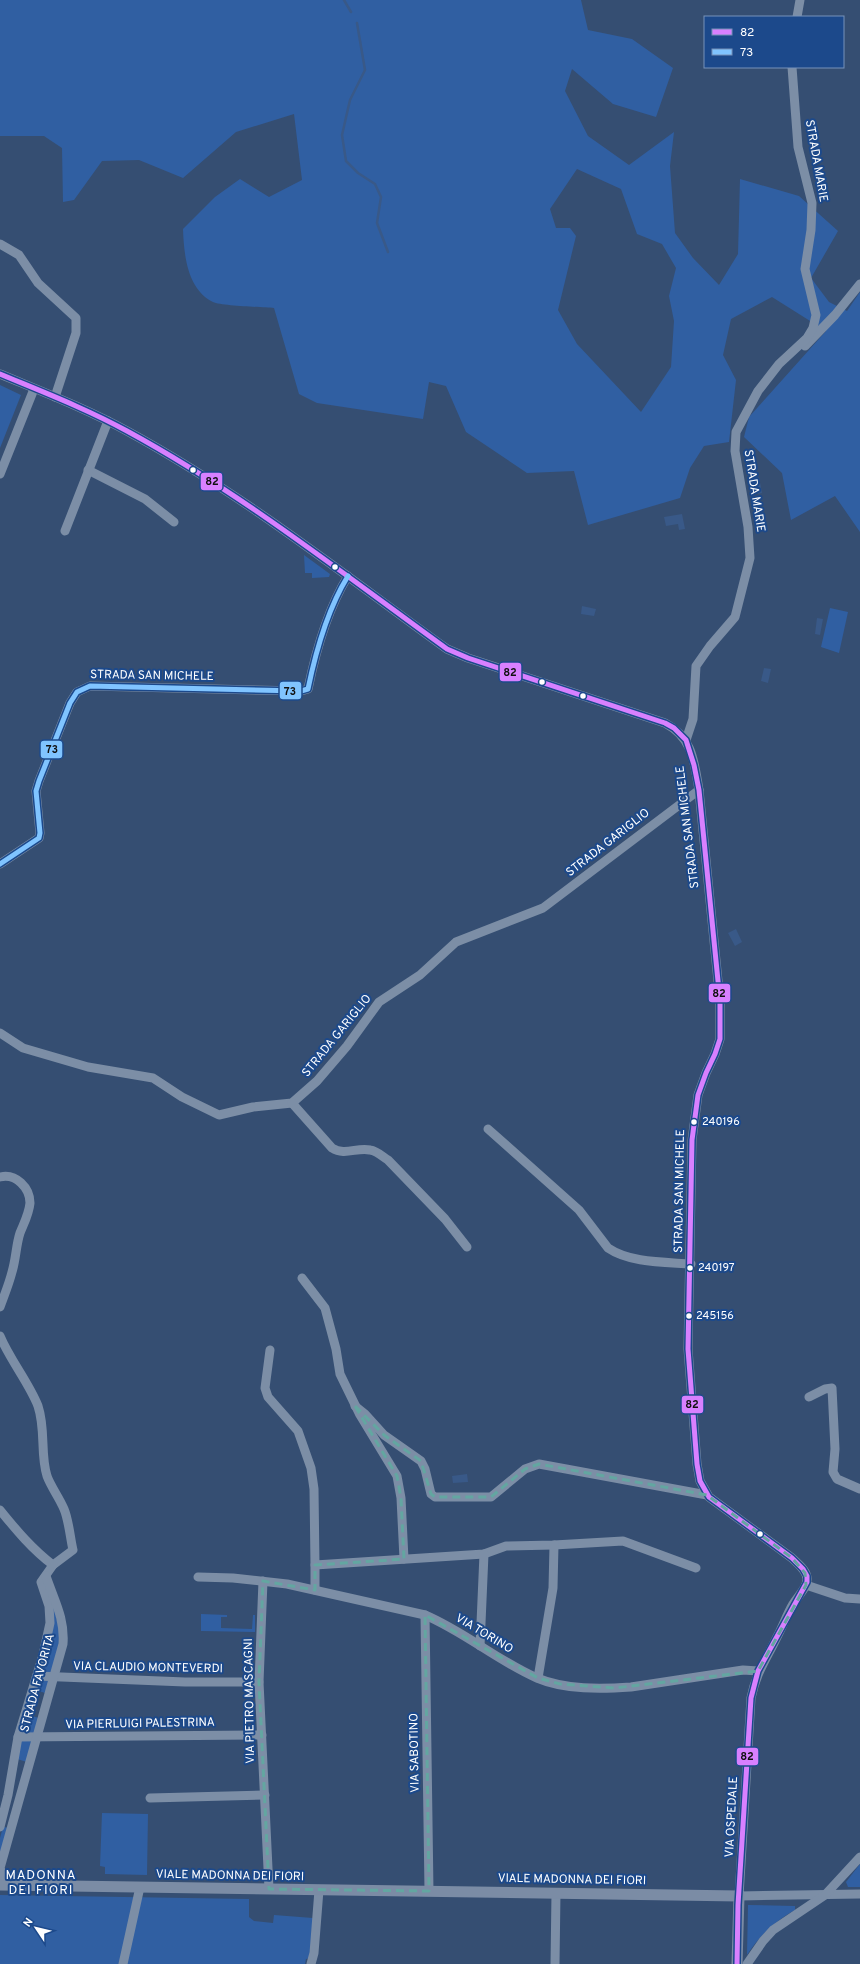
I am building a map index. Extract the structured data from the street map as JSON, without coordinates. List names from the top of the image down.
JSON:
{
  "streets": {
    "main road": ["VIALE MADONNA DEI FIORI"],
    "street": [
      "STRADA MARIE",
      "STRADA SAN MICHELE",
      "STRADA GARIGLIO",
      "VIA TORINO",
      "VIA CLAUDIO MONTEVERDI",
      "STRADA FAVORITA",
      "VIA PIETRO MASCAGNI",
      "VIA PIERLUIGI PALESTRINA",
      "VIA SABOTINO",
      "VIA OSPEDALE"
    ]
  },
  "crossings": [
    ["STRADA MARIE", "STRADA SAN MICHELE"],
    ["STRADA SAN MICHELE", "STRADA GARIGLIO"],
    ["STRADA SAN MICHELE", "VIA OSPEDALE"],
    ["VIA TORINO", "VIA PIETRO MASCAGNI"],
    ["VIA TORINO", "VIA SABOTINO"],
    ["VIA TORINO", "VIA OSPEDALE"],
    ["VIA CLAUDIO MONTEVERDI", "STRADA FAVORITA"],
    ["VIA CLAUDIO MONTEVERDI", "VIA PIETRO MASCAGNI"],
    ["STRADA FAVORITA", "VIA PIERLUIGI PALESTRINA"],
    ["STRADA FAVORITA", "VIALE MADONNA DEI FIORI"],
    ["VIA PIETRO MASCAGNI", "VIA PIERLUIGI PALESTRINA"],
    ["VIA PIETRO MASCAGNI", "VIALE MADONNA DEI FIORI"],
    ["VIA SABOTINO", "VIALE MADONNA DEI FIORI"],
    ["VIA OSPEDALE", "VIALE MADONNA DEI FIORI"]
  ],
  "districts": ["MADONNA DEI FIORI"],
  "places": ["240196", "240197", "245156"],
  "lines": ["transit line 82", "transit line 73"],
  "legend": ["82", "73"],
  "north": "top left"
}
